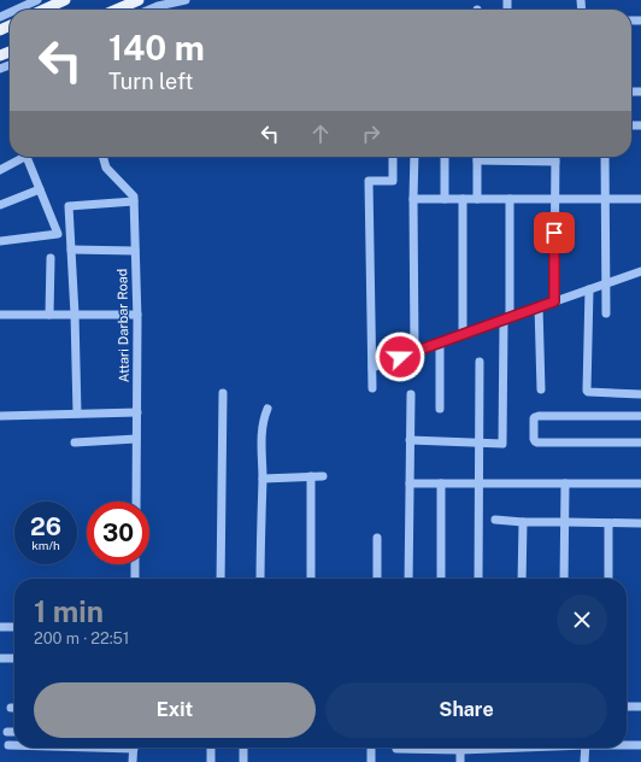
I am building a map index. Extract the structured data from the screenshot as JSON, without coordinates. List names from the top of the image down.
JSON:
{
  "streets": {
    "street": ["Attari Darbar Road"]
  },
  "page": {
    "turn": ["140 m", "Turn left"],
    "speed": "26 km/h",
    "limit": "30",
    "heading": ["1 min", "200 m · 22:51"],
    "buttons": ["Exit", "Share"]
  }
}
